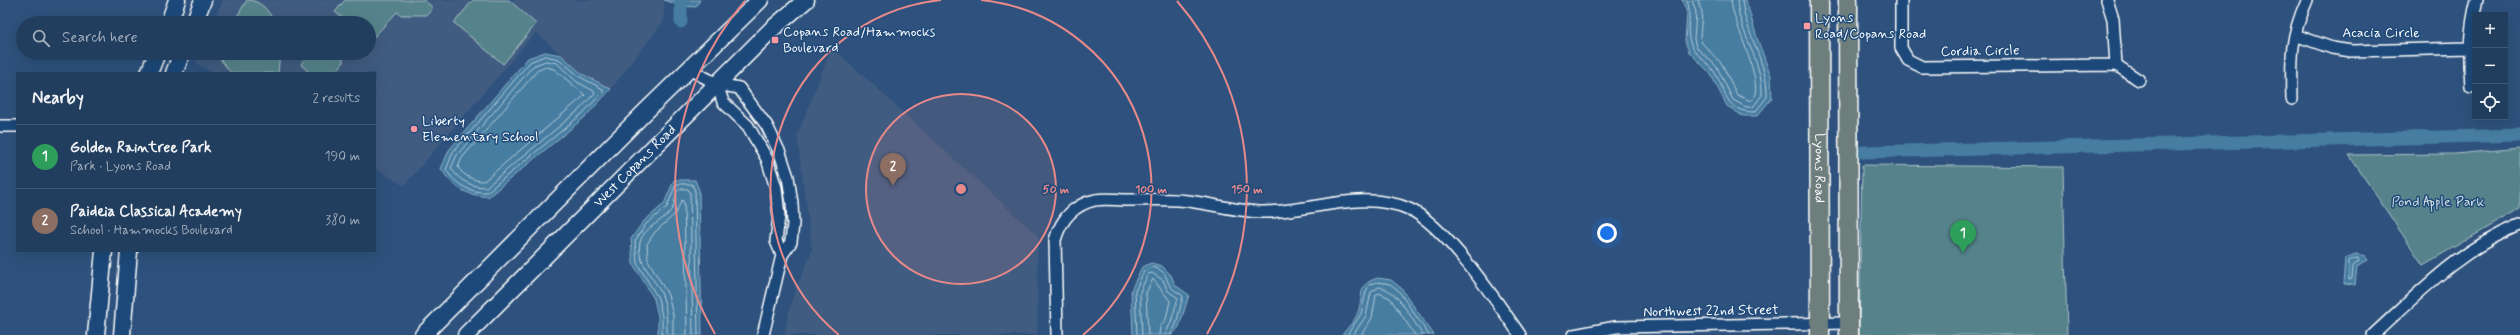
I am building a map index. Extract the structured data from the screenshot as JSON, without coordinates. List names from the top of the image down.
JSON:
{
  "streets": {
    "main road": ["West Copans Road", "Lyons Road"],
    "street": ["Acacia Circle", "Cordia Circle", "Northwest 22nd Street"]
  },
  "crossings": [
    ["Lyons Road", "Northwest 22nd Street"]
  ],
  "parks": ["Pond Apple Park"],
  "places": {
    "transit": ["Lyons Road/Copans Road", "Copans Road/Hammocks Boulevard"],
    "other": ["Liberty Elementary School"]
  },
  "page": {
    "map_buttons": ["+", "−"],
    "search": "Search here",
    "heading": ["Nearby", "2 results"],
    "list": [
      {
        "mark": "1",
        "name": "Golden Raintree Park",
        "note": "Park · Lyons Road",
        "value": "190 m"
      },
      {
        "mark": "2",
        "name": "Paideia Classical Academy",
        "note": "School · Hammocks Boulevard",
        "value": "380 m"
      }
    ],
    "pins": ["2", "1"]
  },
  "rings": ["50 m", "100 m", "150 m"]
}
